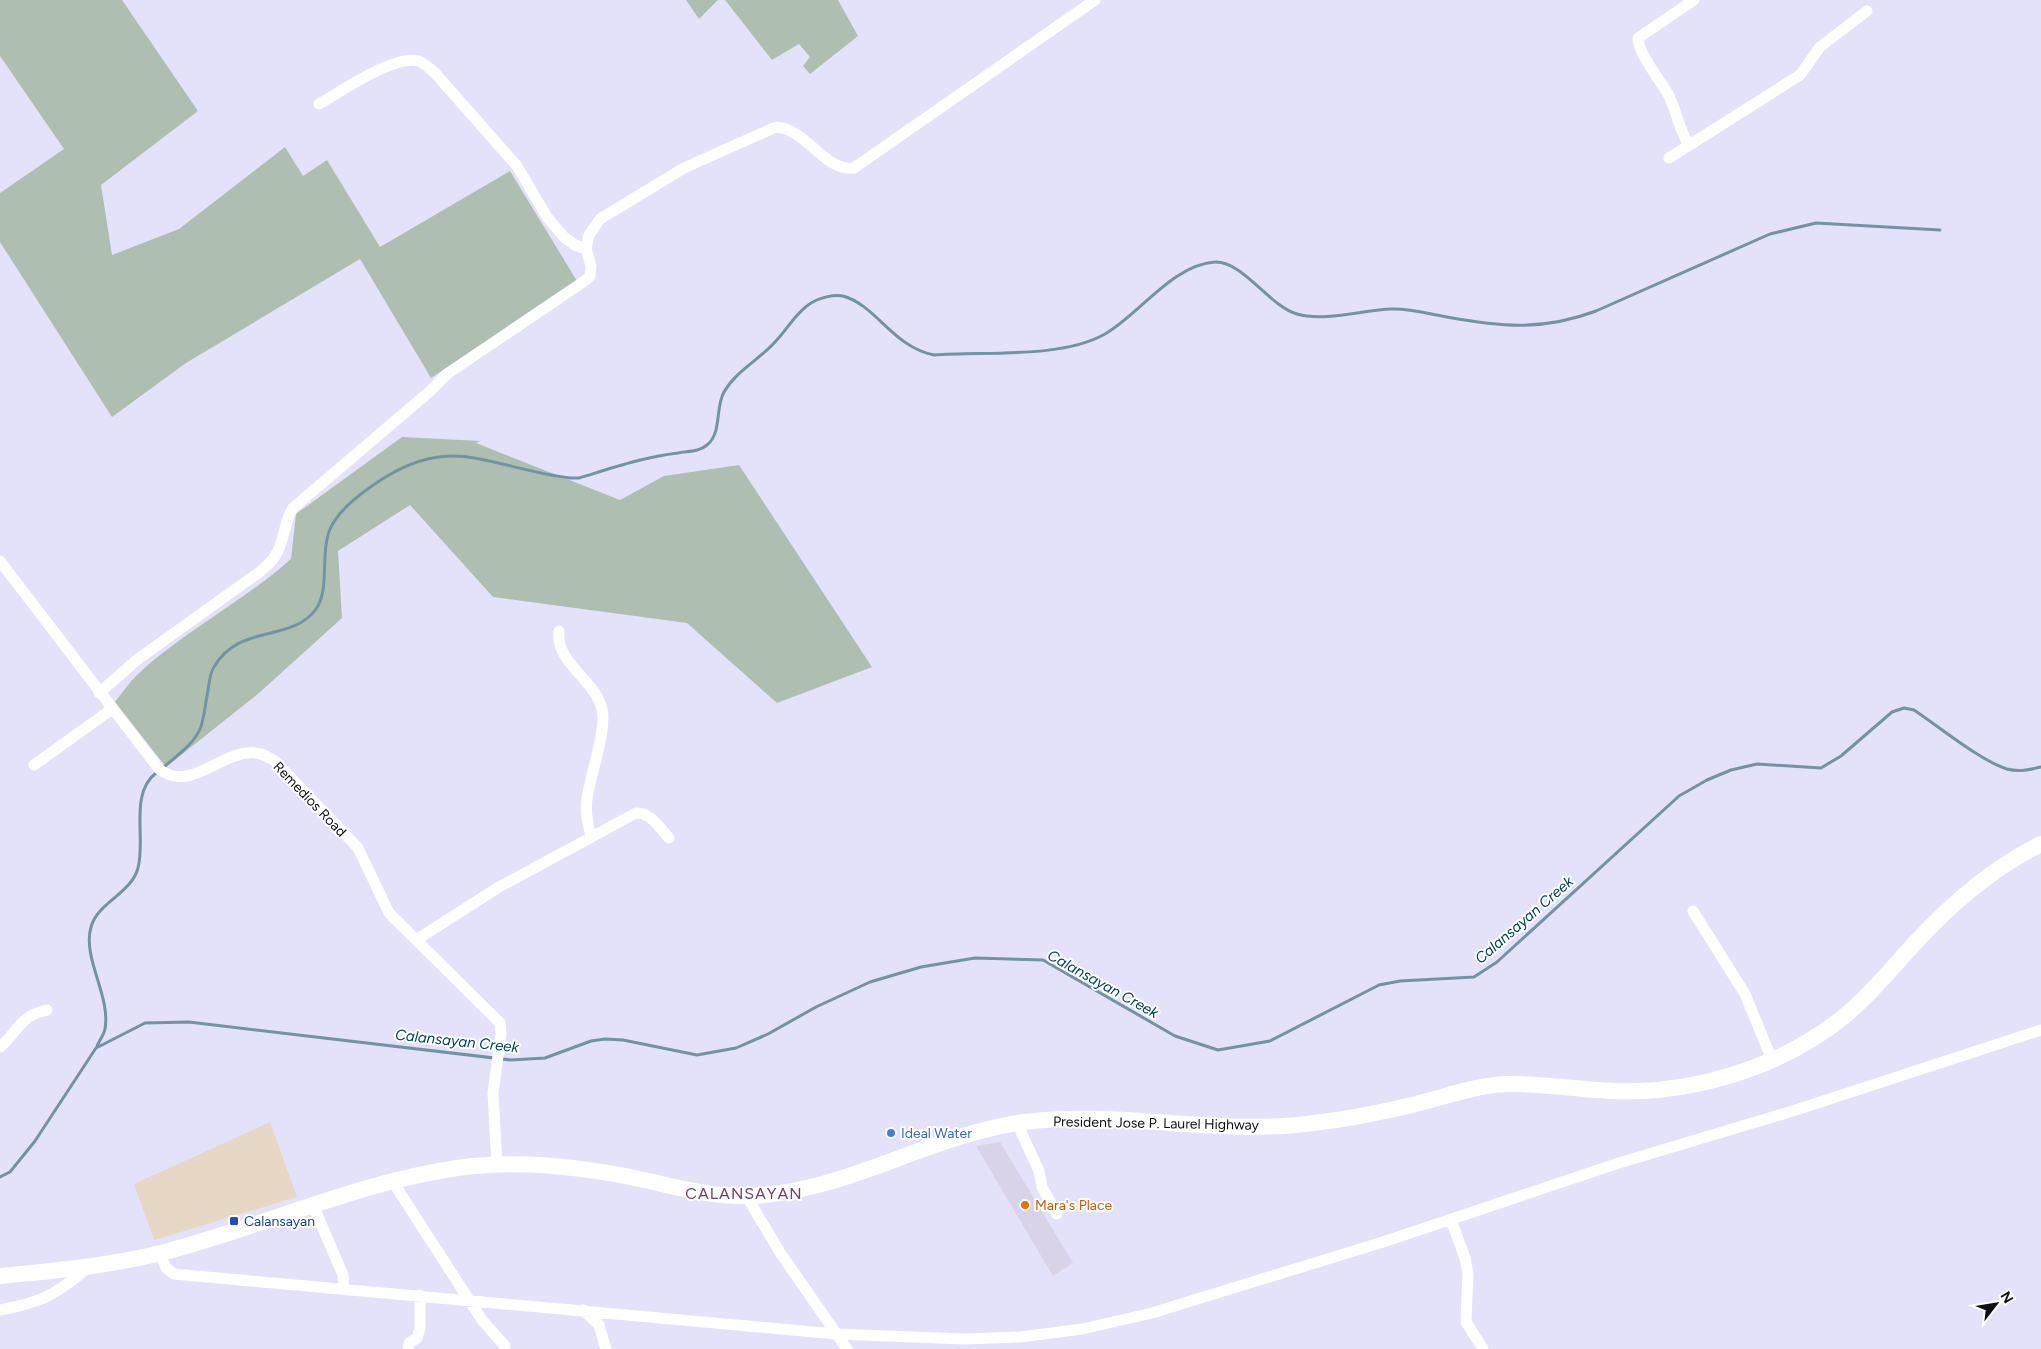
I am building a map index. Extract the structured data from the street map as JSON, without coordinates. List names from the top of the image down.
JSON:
{
  "streets": {
    "highway": ["President Jose P. Laurel Highway"],
    "street": ["Remedios Road"]
  },
  "crossings": [
    ["Remedios Road", "President Jose P. Laurel Highway"]
  ],
  "districts": ["CALANSAYAN"],
  "water": ["Calansayan Creek"],
  "places": {
    "other": ["Ideal Water", "Mara's Place"],
    "transit": ["Calansayan"]
  },
  "north": "top right"
}
